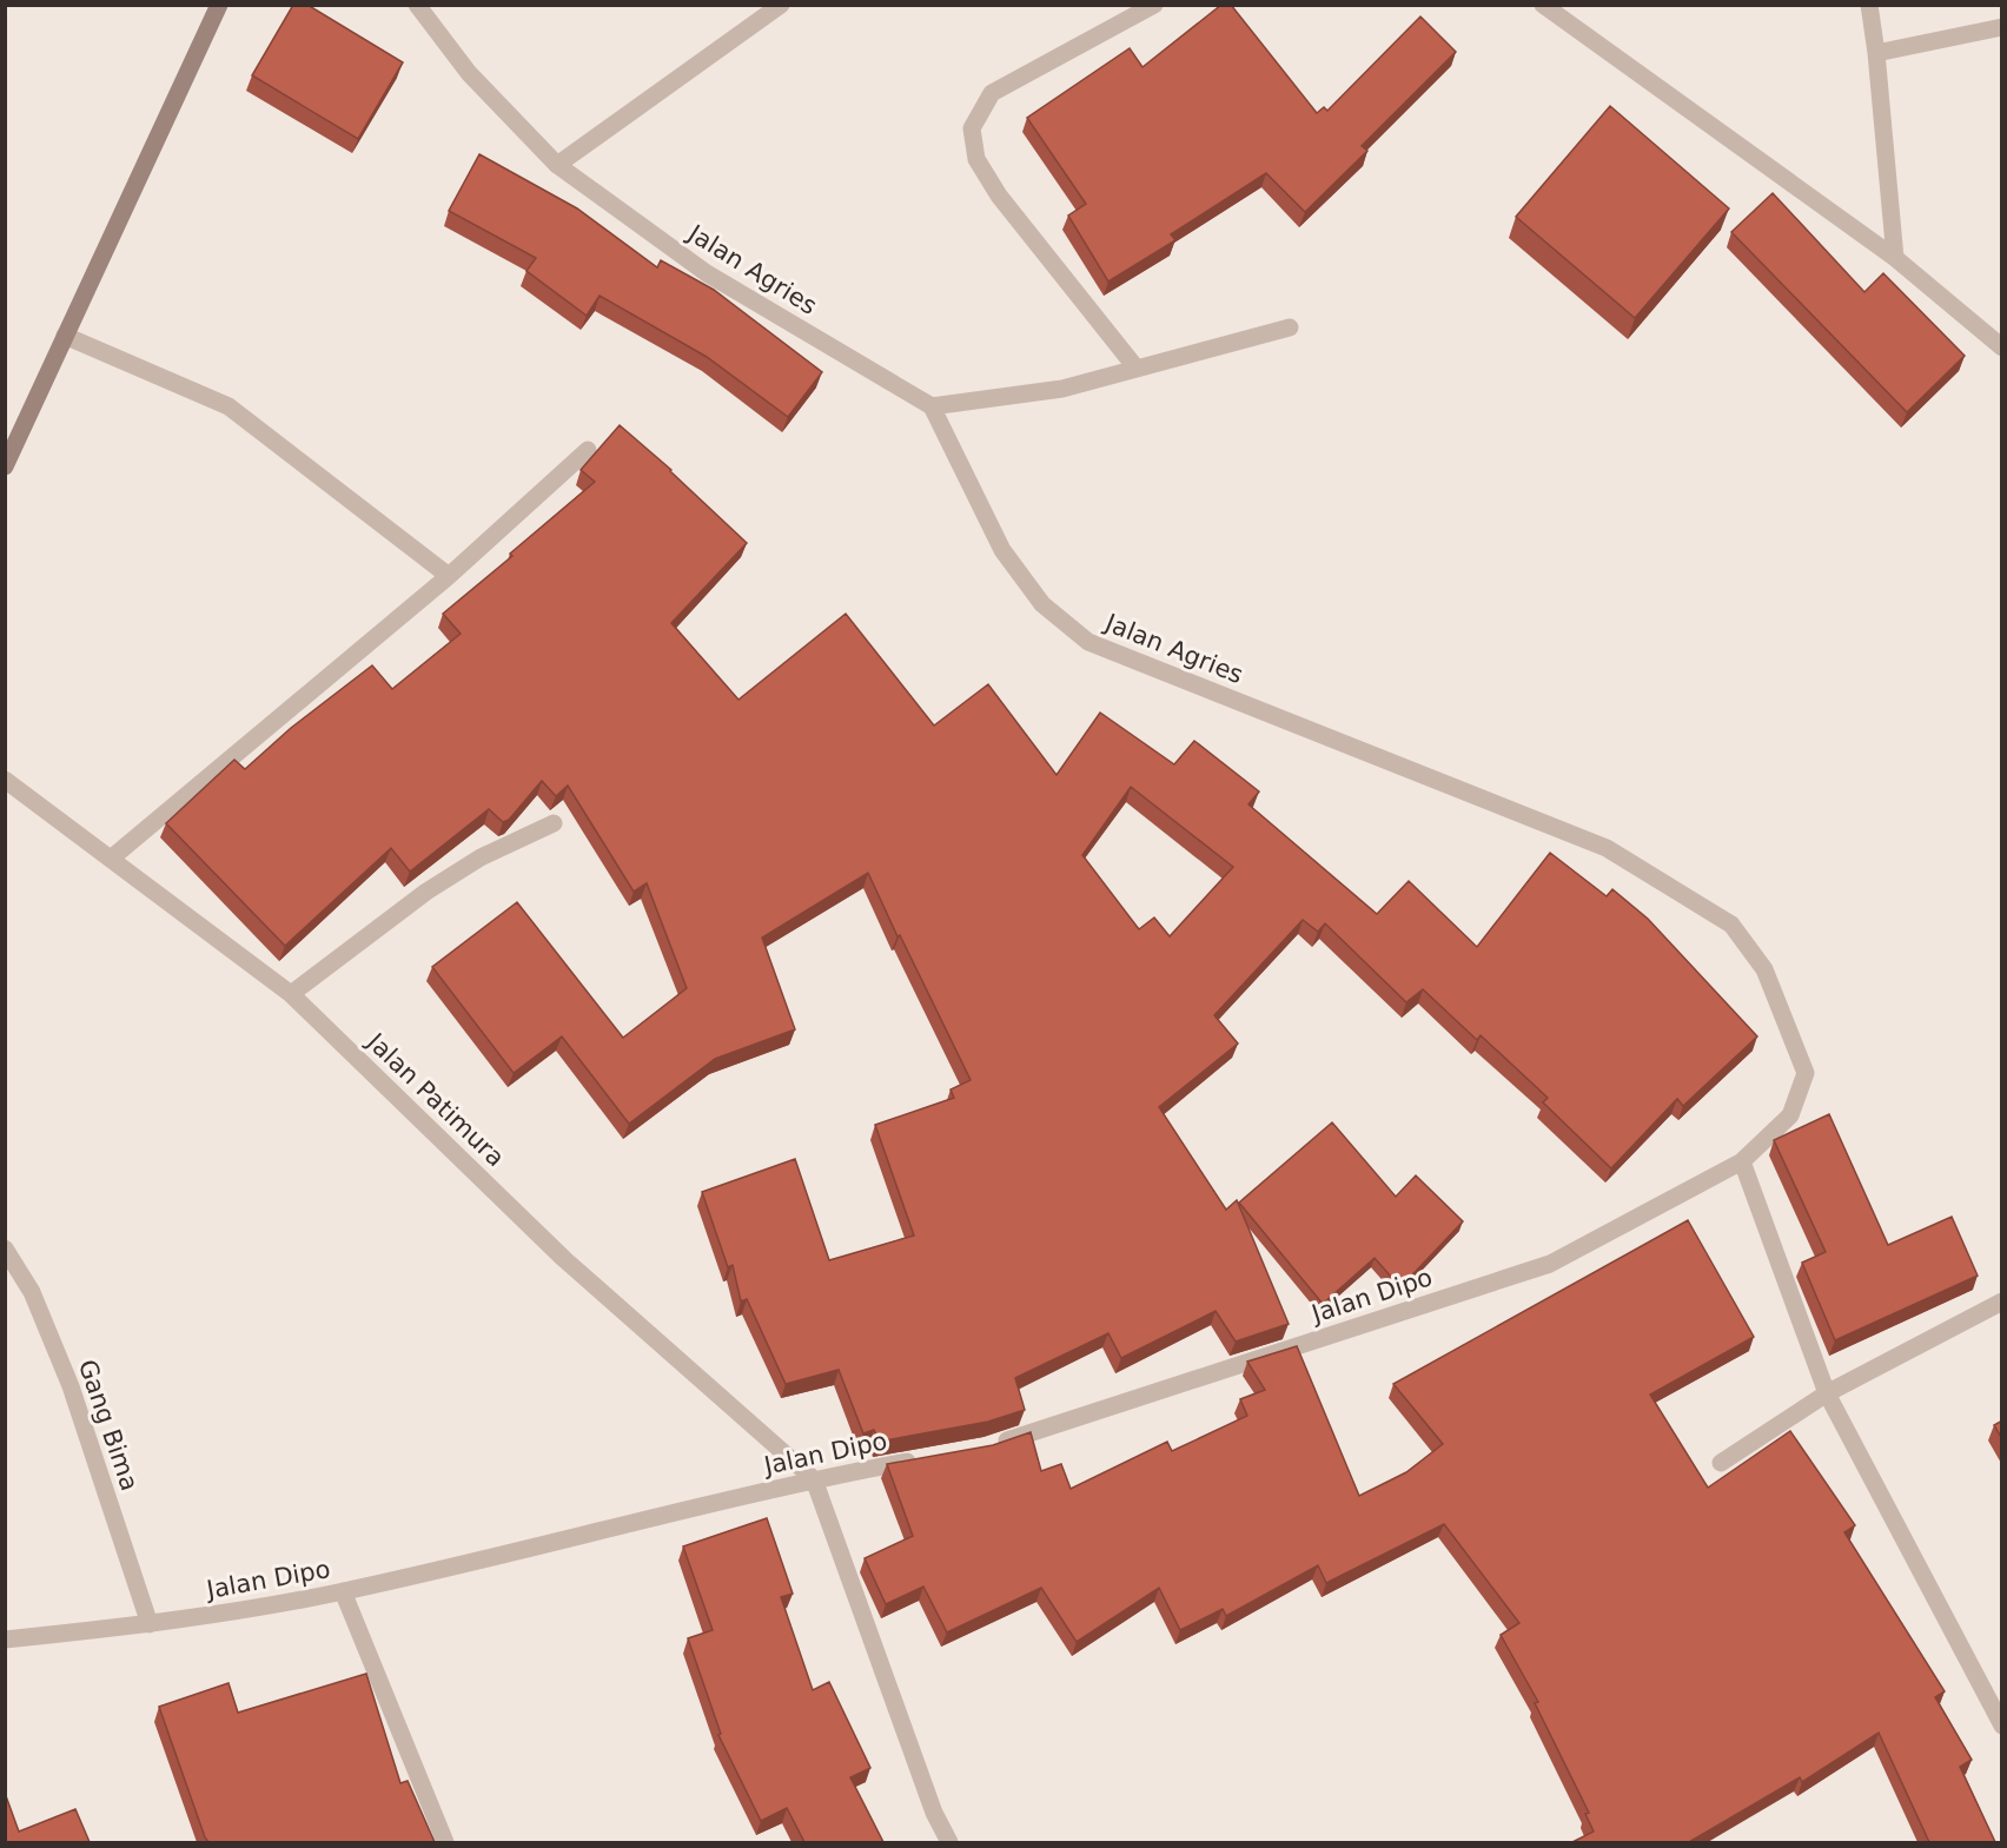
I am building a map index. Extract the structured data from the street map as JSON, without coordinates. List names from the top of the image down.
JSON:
{
  "streets": {
    "street": [
      "Jalan Agries",
      "Jalan Patimura",
      "Jalan Dipo",
      "Gang Bima"
    ]
  },
  "crossings": [
    ["Jalan Agries", "Jalan Dipo"],
    ["Jalan Patimura", "Jalan Dipo"],
    ["Jalan Dipo", "Gang Bima"]
  ]
}
